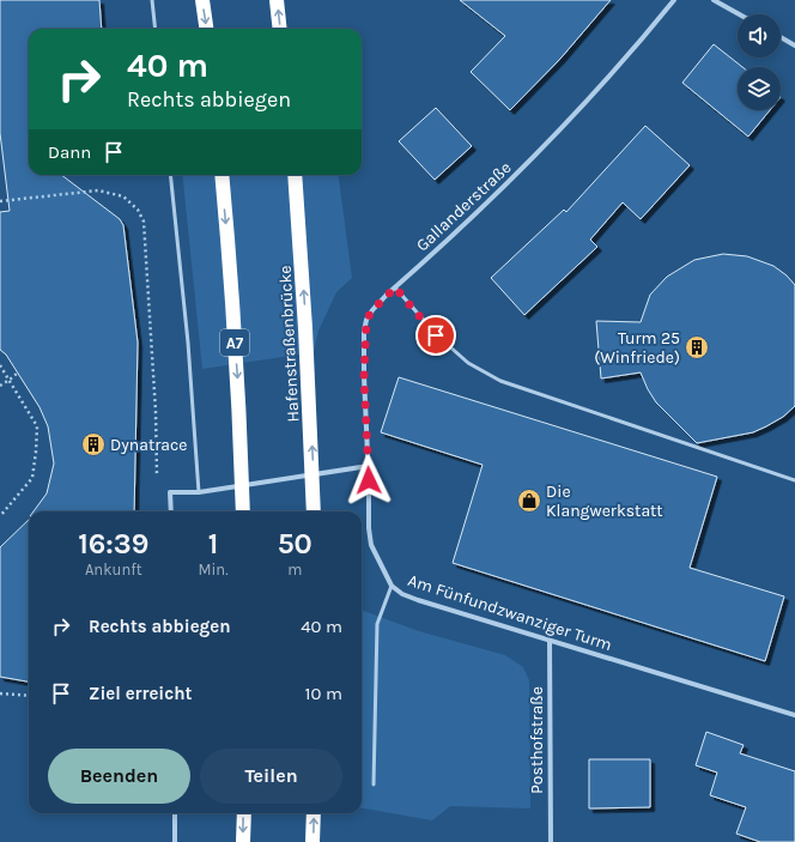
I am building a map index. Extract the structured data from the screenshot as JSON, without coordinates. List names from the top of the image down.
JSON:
{
  "streets": {
    "highway": ["A7", "Hafenstraßenbrücke"],
    "street": ["Gallanderstraße", "Am Fünfundzwanziger Turm", "Posthofstraße"]
  },
  "crossings": [
    ["Gallanderstraße", "Am Fünfundzwanziger Turm"],
    ["Am Fünfundzwanziger Turm", "Posthofstraße"]
  ],
  "places": {
    "building": ["Turm 25 (Winfriede)", "Dynatrace"],
    "shop": ["Die Klangwerkstatt"]
  },
  "page": {
    "turn": ["40 m", "Rechts abbiegen"],
    "then": "Dann",
    "eta": [
      "16:39",
      "Ankunft",
      "1",
      "Min.",
      "50",
      "m"
    ],
    "list": [
      {
        "name": "Rechts abbiegen",
        "value": "40 m"
      },
      {
        "name": "Ziel erreicht",
        "value": "10 m"
      }
    ],
    "buttons": ["Beenden", "Teilen"]
  }
}
